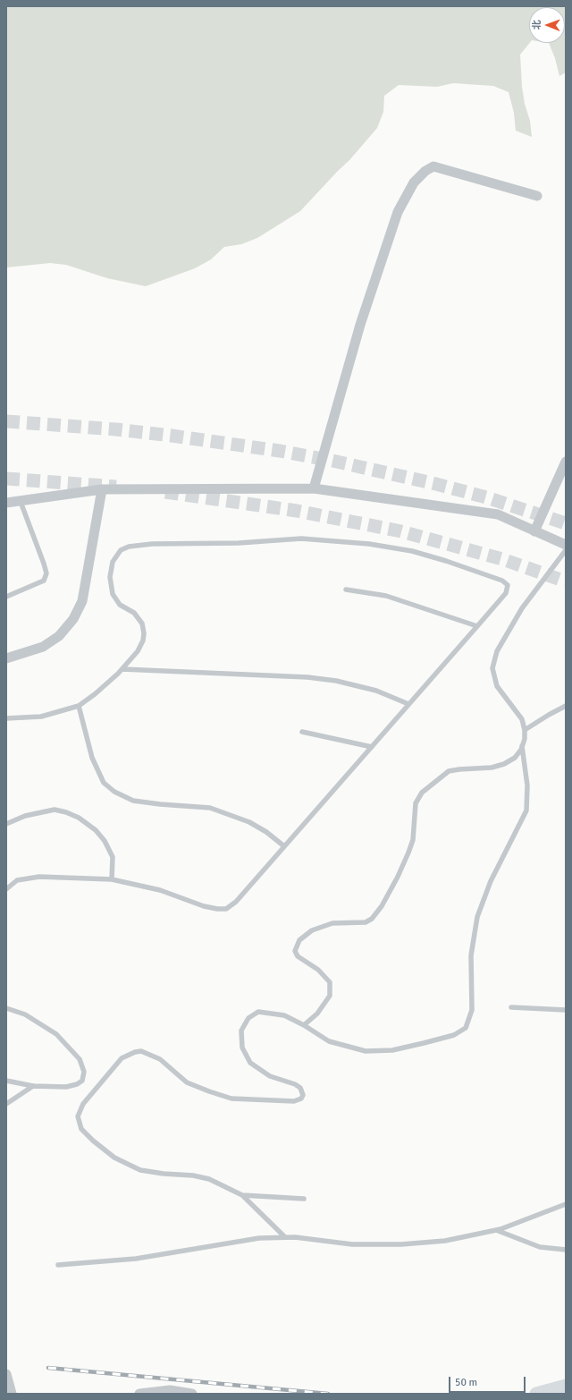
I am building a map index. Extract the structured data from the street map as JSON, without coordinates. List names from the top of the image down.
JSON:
{
  "scale_bar": "50 m",
  "north": "left"
}
